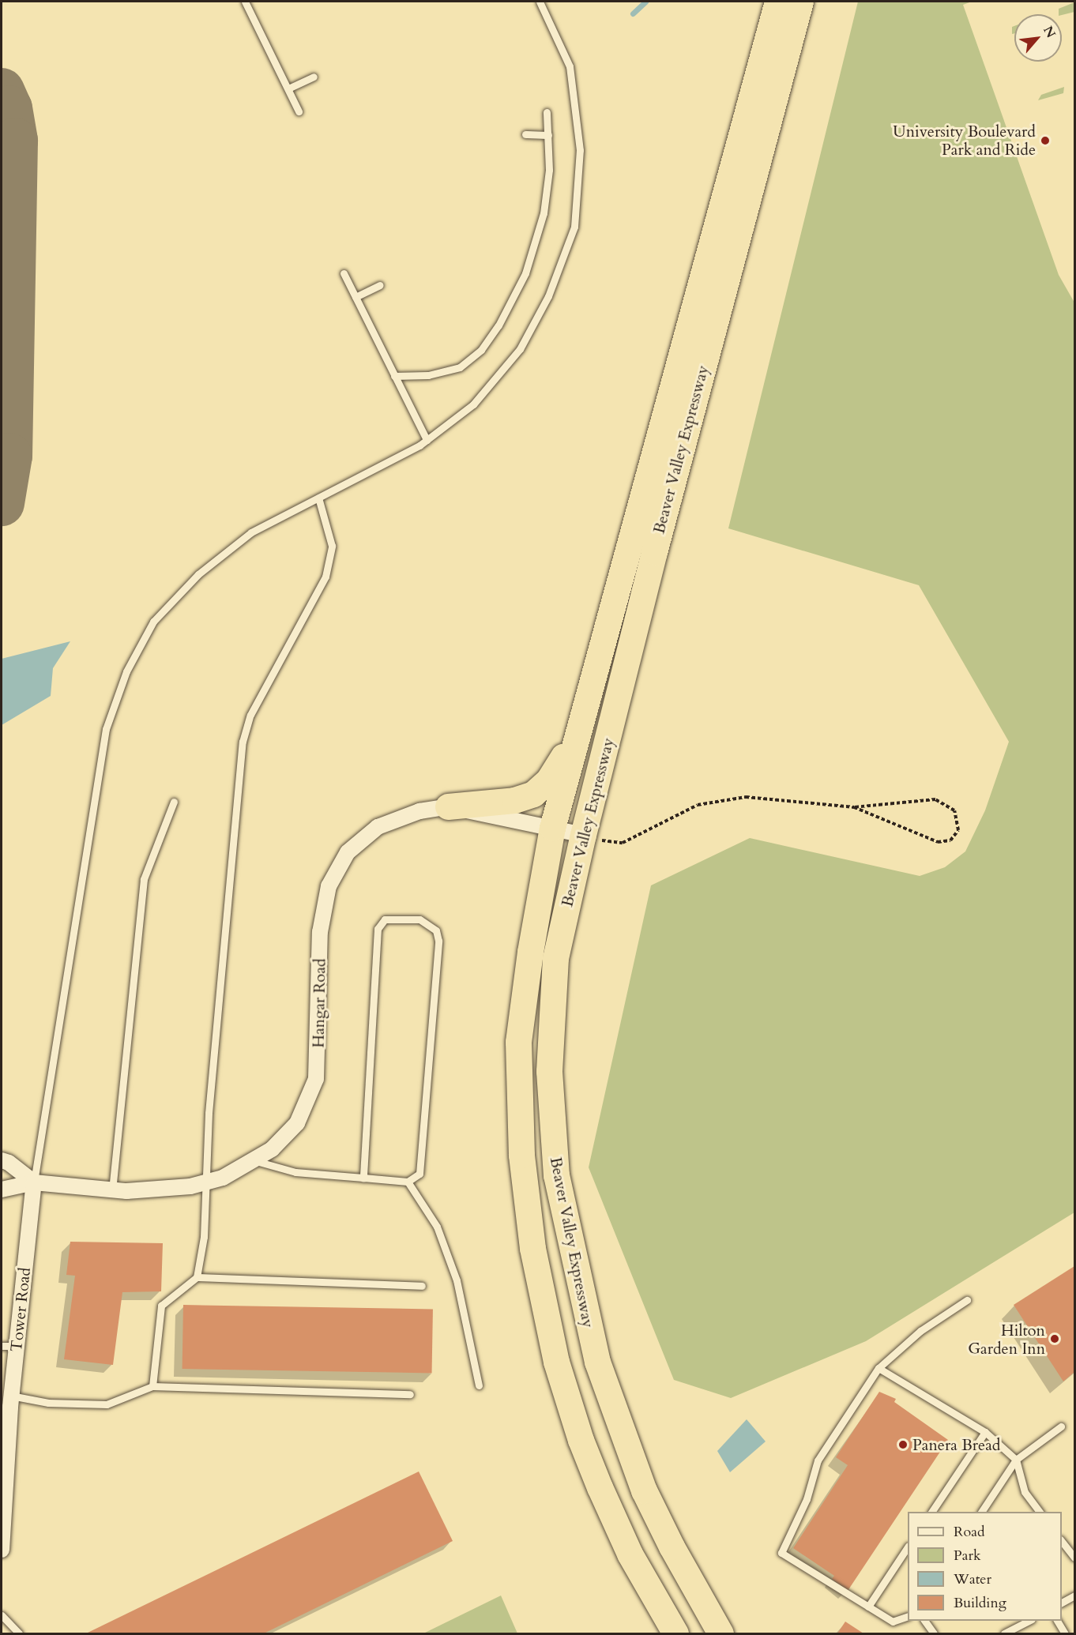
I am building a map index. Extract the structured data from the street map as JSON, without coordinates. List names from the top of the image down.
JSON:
{
  "streets": {
    "highway": ["Beaver Valley Expressway"],
    "street": ["Hangar Road", "Tower Road"]
  },
  "crossings": [
    ["Beaver Valley Expressway", "Hangar Road"],
    ["Hangar Road", "Tower Road"]
  ],
  "places": ["University Boulevard Park and Ride", "Hilton Garden Inn", "Panera Bread"],
  "legend": [
    "Road",
    "Park",
    "Water",
    "Building"
  ],
  "north": "top right"
}
